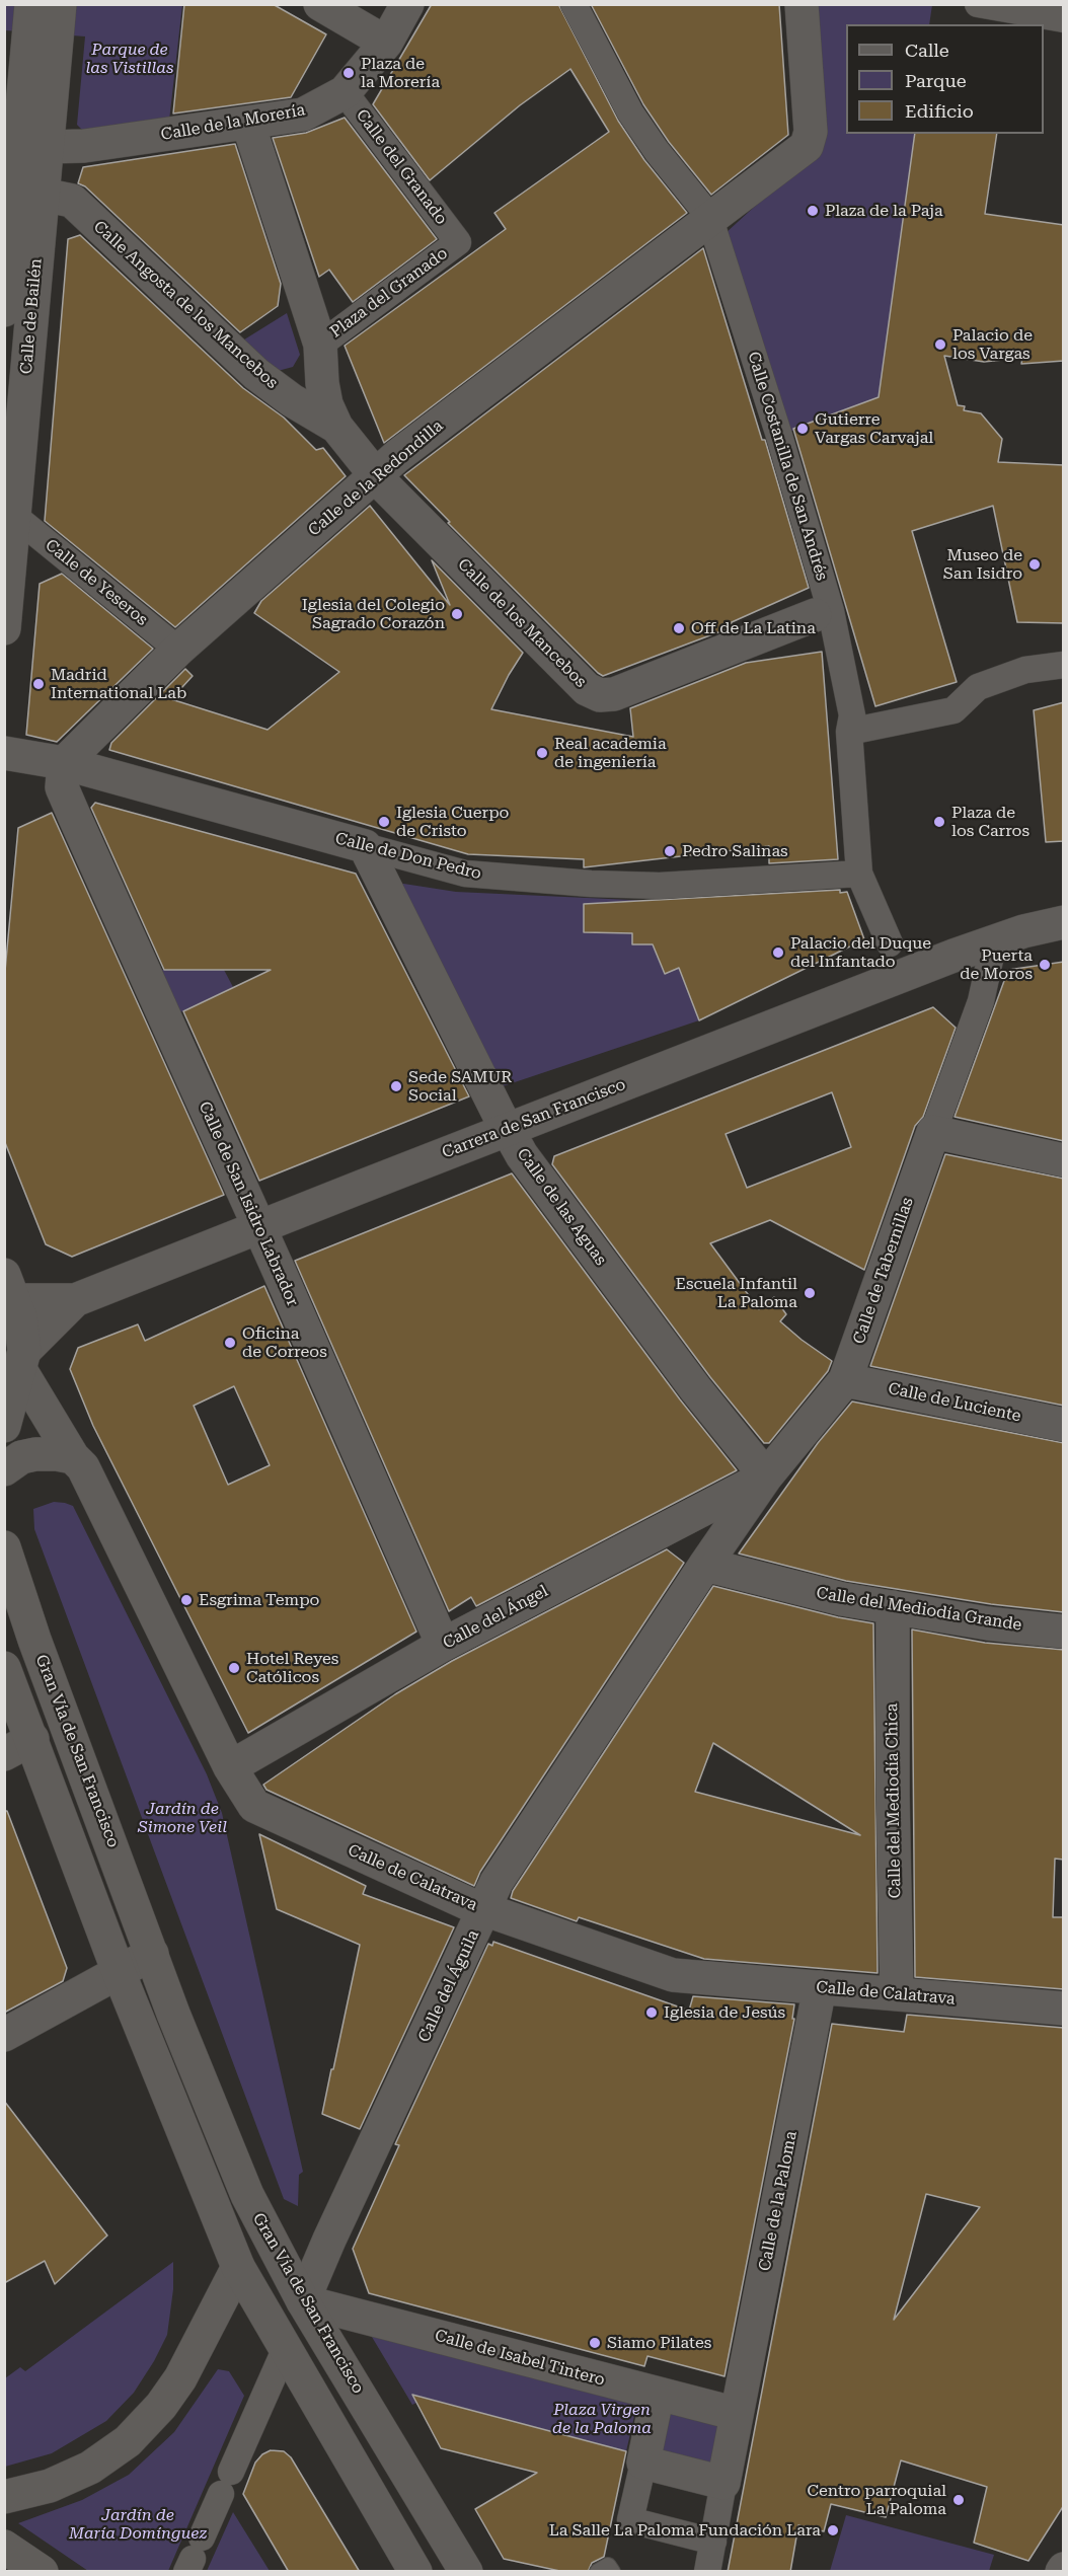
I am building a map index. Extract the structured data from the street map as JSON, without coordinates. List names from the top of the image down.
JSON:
{
  "streets": {
    "street": [
      "Calle de la Morería",
      "Calle del Granado",
      "Plaza del Granado",
      "Calle Angosta de los Mancebos",
      "Calle de Bailén",
      "Calle Costanilla de San Andrés",
      "Calle de la Redondilla",
      "Calle de Yeseros",
      "Calle de los Mancebos",
      "Calle de Don Pedro",
      "Carrera de San Francisco",
      "Calle de San Isidro Labrador",
      "Calle de las Aguas",
      "Calle de Tabernillas",
      "Calle de Luciente",
      "Calle del Mediodía Grande",
      "Calle del Ángel",
      "Gran Vía de San Francisco",
      "Calle del Mediodía Chica",
      "Calle de Calatrava",
      "Calle del Águila",
      "Calle de la Paloma",
      "Calle de Isabel Tintero"
    ]
  },
  "crossings": [
    ["Calle de la Morería", "Calle del Granado"],
    ["Calle de la Morería", "Calle de Bailén"],
    ["Calle del Granado", "Plaza del Granado"],
    ["Calle Angosta de los Mancebos", "Calle de Bailén"],
    ["Calle Angosta de los Mancebos", "Calle de la Redondilla"],
    ["Calle Angosta de los Mancebos", "Calle de los Mancebos"],
    ["Calle de Bailén", "Calle de Yeseros"],
    ["Calle Costanilla de San Andrés", "Calle de la Redondilla"],
    ["Calle Costanilla de San Andrés", "Calle de los Mancebos"],
    ["Calle de la Redondilla", "Calle de Yeseros"],
    ["Calle de la Redondilla", "Calle de los Mancebos"],
    ["Calle de la Redondilla", "Calle de Don Pedro"],
    ["Calle de la Redondilla", "Calle de San Isidro Labrador"],
    ["Calle de Don Pedro", "Calle de San Isidro Labrador"],
    ["Calle de Don Pedro", "Calle de las Aguas"],
    ["Carrera de San Francisco", "Calle de San Isidro Labrador"],
    ["Carrera de San Francisco", "Calle de las Aguas"],
    ["Carrera de San Francisco", "Calle de Tabernillas"],
    ["Carrera de San Francisco", "Calle de Calatrava"],
    ["Calle de San Isidro Labrador", "Calle del Ángel"],
    ["Calle de las Aguas", "Calle de Tabernillas"],
    ["Calle de las Aguas", "Calle del Ángel"],
    ["Calle de Tabernillas", "Calle de Luciente"],
    ["Calle de Tabernillas", "Calle del Mediodía Grande"],
    ["Calle de Tabernillas", "Calle del Ángel"],
    ["Calle de Tabernillas", "Calle del Águila"],
    ["Calle del Mediodía Grande", "Calle del Mediodía Chica"],
    ["Calle del Mediodía Grande", "Calle del Águila"],
    ["Calle del Ángel", "Calle de Calatrava"],
    ["Gran Vía de San Francisco", "Calle del Águila"],
    ["Gran Vía de San Francisco", "Calle de Isabel Tintero"],
    ["Calle del Mediodía Chica", "Calle de Calatrava"],
    ["Calle de Calatrava", "Calle del Águila"],
    ["Calle de Calatrava", "Calle de la Paloma"],
    ["Calle del Águila", "Calle de Isabel Tintero"],
    ["Calle de la Paloma", "Calle de Isabel Tintero"]
  ],
  "parks": [
    "Parque de las Vistillas",
    "Jardín de Simone Veil",
    "Plaza Virgen de la Paloma",
    "Jardín de María Domínguez"
  ],
  "places": [
    "Plaza de la Morería",
    "Plaza de la Paja",
    "Palacio de los Vargas",
    "Gutierre Vargas Carvajal",
    "Museo de San Isidro",
    "Iglesia del Colegio Sagrado Corazón",
    "Off de La Latina",
    "Madrid International Lab",
    "Real academia de ingeniería",
    "Iglesia Cuerpo de Cristo",
    "Plaza de los Carros",
    "Pedro Salinas",
    "Palacio del Duque del Infantado",
    "Puerta de Moros",
    "Sede SAMUR Social",
    "Escuela Infantil La Paloma",
    "Oficina de Correos",
    "Esgrima Tempo",
    "Hotel Reyes Católicos",
    "Iglesia de Jesús",
    "Siamo Pilates",
    "Centro parroquial La Paloma",
    "La Salle La Paloma Fundación Lara"
  ],
  "legend": ["Calle", "Parque", "Edificio"]
}
